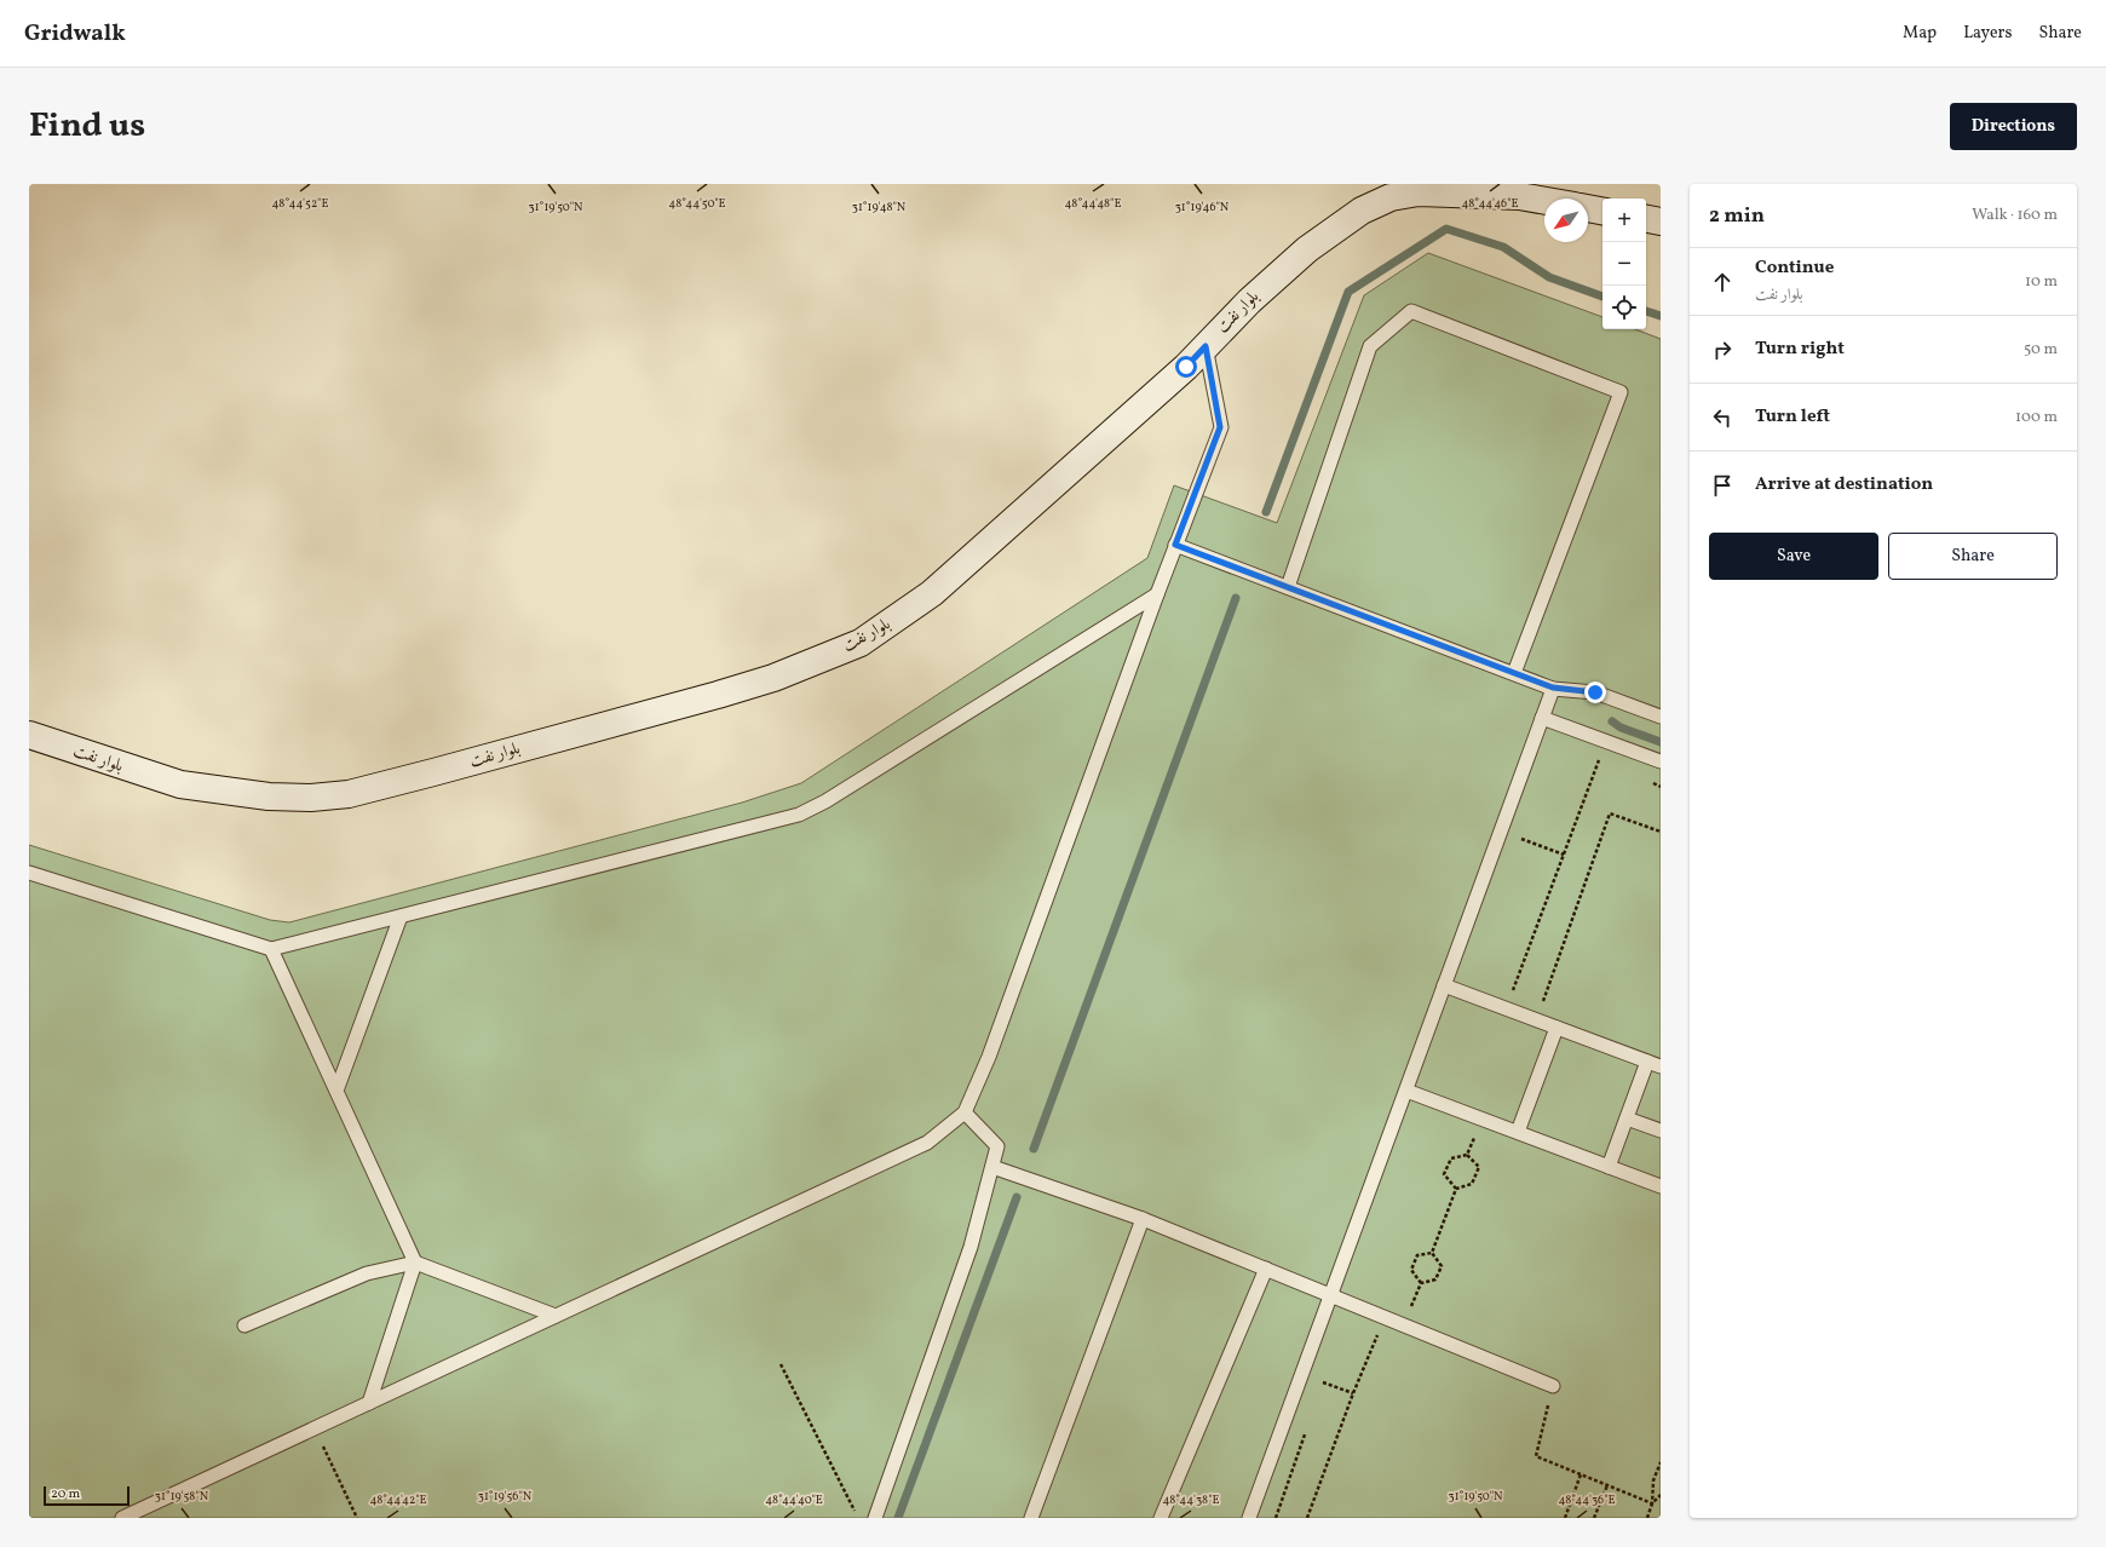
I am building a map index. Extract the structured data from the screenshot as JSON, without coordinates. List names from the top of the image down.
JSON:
{
  "streets": {
    "street": ["بلوار نفت"]
  },
  "scale_bar": "20 m",
  "north": "bottom left",
  "page": {
    "header": "Gridwalk",
    "nav": ["Map", "Layers", "Share"],
    "title": "Find us",
    "buttons": [
      "Directions",
      ["Save", "Share"]
    ],
    "heading": ["2 min", "Walk · 160 m"],
    "map_buttons": ["+", "−"],
    "list": [
      ["Continue", "بلوار نفت", "10 m"],
      ["Turn right", "50 m"],
      ["Turn left", "100 m"],
      "Arrive at destination"
    ],
    "scale": "20 m"
  },
  "coordinates": [
    "48°44'52\"E",
    "48°44'50\"E",
    "48°44'48\"E",
    "48°44'46\"E",
    "31°19'50\"N",
    "31°19'48\"N",
    "31°19'46\"N",
    "31°19'58\"N",
    "31°19'56\"N",
    "48°44'42\"E",
    "48°44'40\"E",
    "48°44'38\"E",
    "48°44'36\"E"
  ]
}
